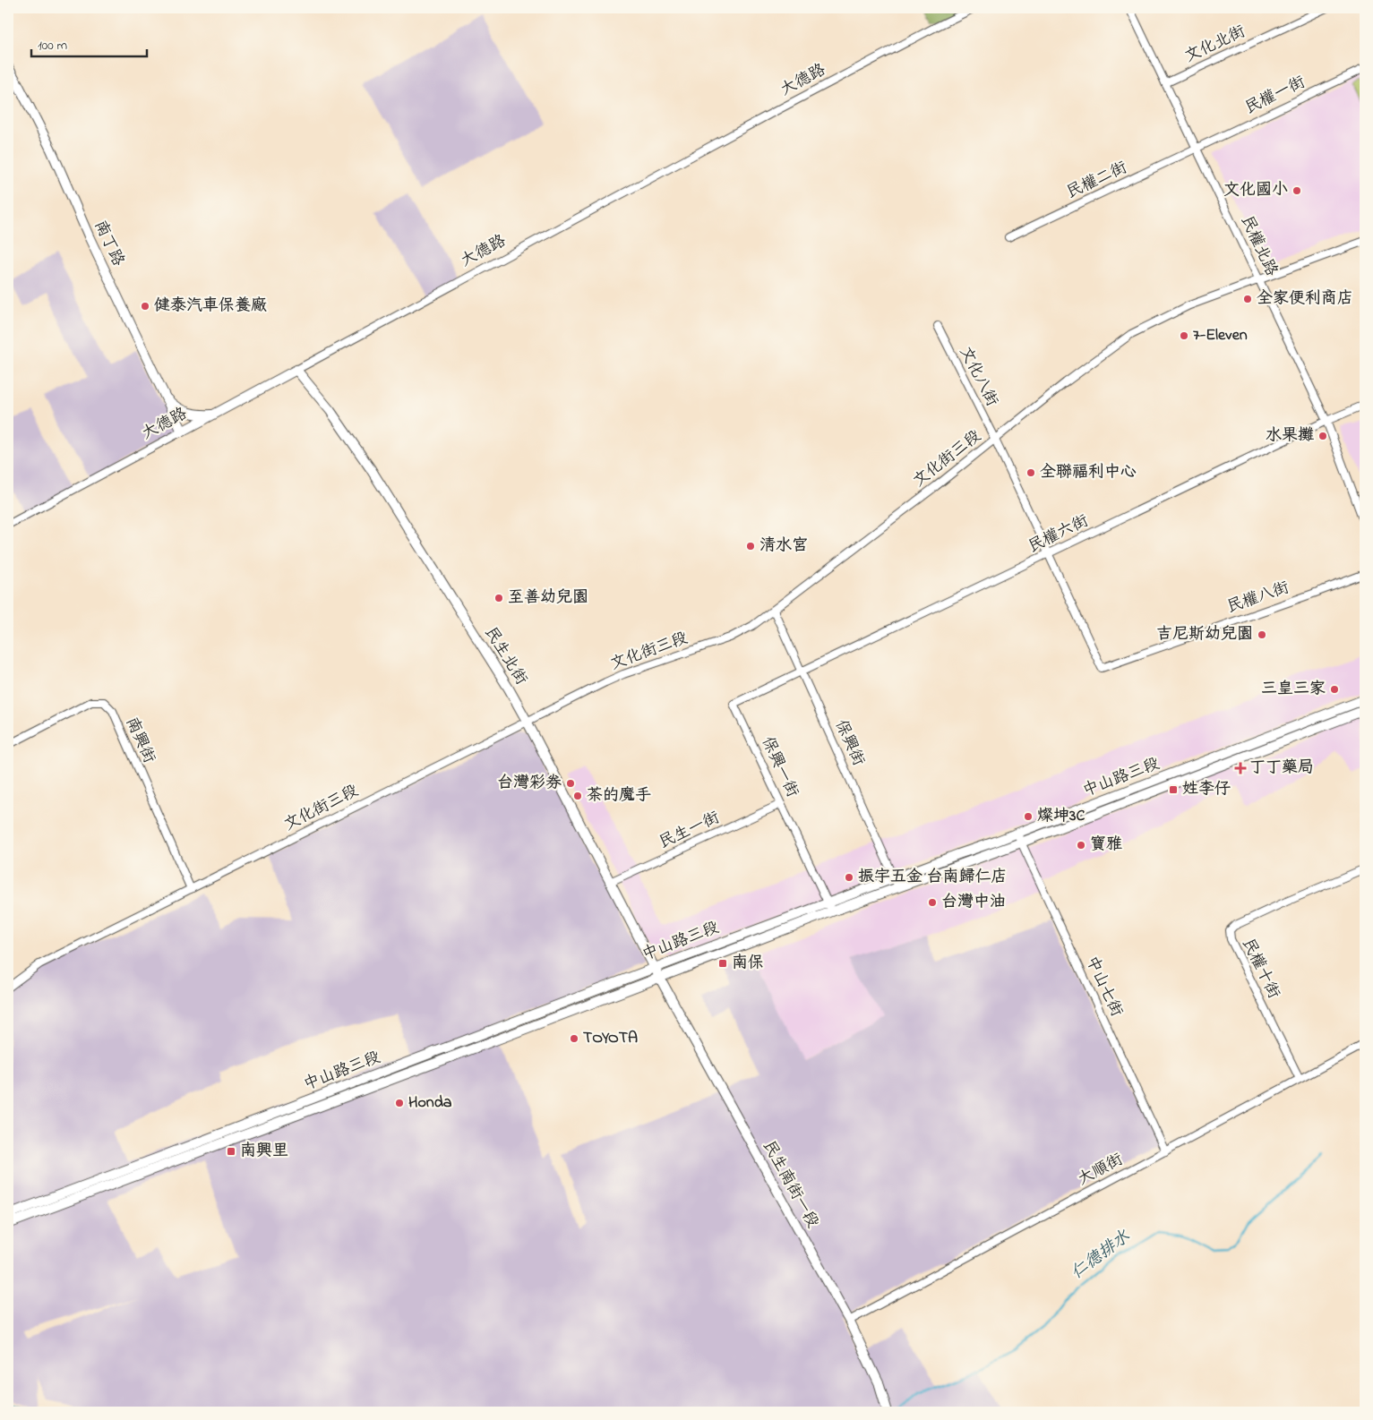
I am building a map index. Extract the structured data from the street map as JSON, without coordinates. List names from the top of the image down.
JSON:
{
  "streets": {
    "main road": [
      "大德路",
      "南丁路",
      "民生北街",
      "中山路三段",
      "民生南街一段"
    ],
    "street": [
      "文化北街",
      "民權一街",
      "民權二街",
      "民權北路",
      "文化八街",
      "文化街三段",
      "民權六街",
      "民權八街",
      "南興街",
      "保興街",
      "保興一街",
      "民生一街",
      "民權十街",
      "中山七街",
      "大順街"
    ]
  },
  "crossings": [
    ["文化北街", "民權北路"],
    ["大德路", "南丁路"],
    ["大德路", "民生北街"],
    ["民權一街", "民權二街"],
    ["民權一街", "民權北路"],
    ["民權二街", "民權北路"],
    ["民權北路", "文化街三段"],
    ["民權北路", "民權六街"],
    ["文化八街", "文化街三段"],
    ["文化八街", "民權六街"],
    ["文化八街", "民權八街"],
    ["文化街三段", "民生北街"],
    ["文化街三段", "南興街"],
    ["文化街三段", "保興街"],
    ["民權六街", "民權八街"],
    ["民權六街", "保興街"],
    ["民權六街", "保興一街"],
    ["民生北街", "中山路三段"],
    ["民生北街", "民生一街"],
    ["民生北街", "民生南街一段"],
    ["保興街", "保興一街"],
    ["保興街", "中山路三段"],
    ["保興一街", "中山路三段"],
    ["保興一街", "民生一街"],
    ["中山路三段", "中山七街"],
    ["中山路三段", "民生南街一段"],
    ["民權十街", "大順街"],
    ["中山七街", "大順街"],
    ["大順街", "民生南街一段"]
  ],
  "water": ["仁德排水"],
  "places": {
    "other": [
      "文化國小",
      "全家便利商店",
      "健泰汽車保養廠",
      "7-Eleven",
      "水果攤",
      "全聯福利中心",
      "清水宮",
      "至善幼兒園",
      "吉尼斯幼兒園",
      "三皇三家",
      "台灣彩券",
      "茶的魔手",
      "燦坤3C",
      "寶雅",
      "振宇五金 台南歸仁店",
      "台灣中油",
      "TOYOTA",
      "Honda"
    ],
    "health": ["丁丁藥局"],
    "transit": ["姓李仔", "南保", "南興里"]
  },
  "scale_bar": "100 m"
}
